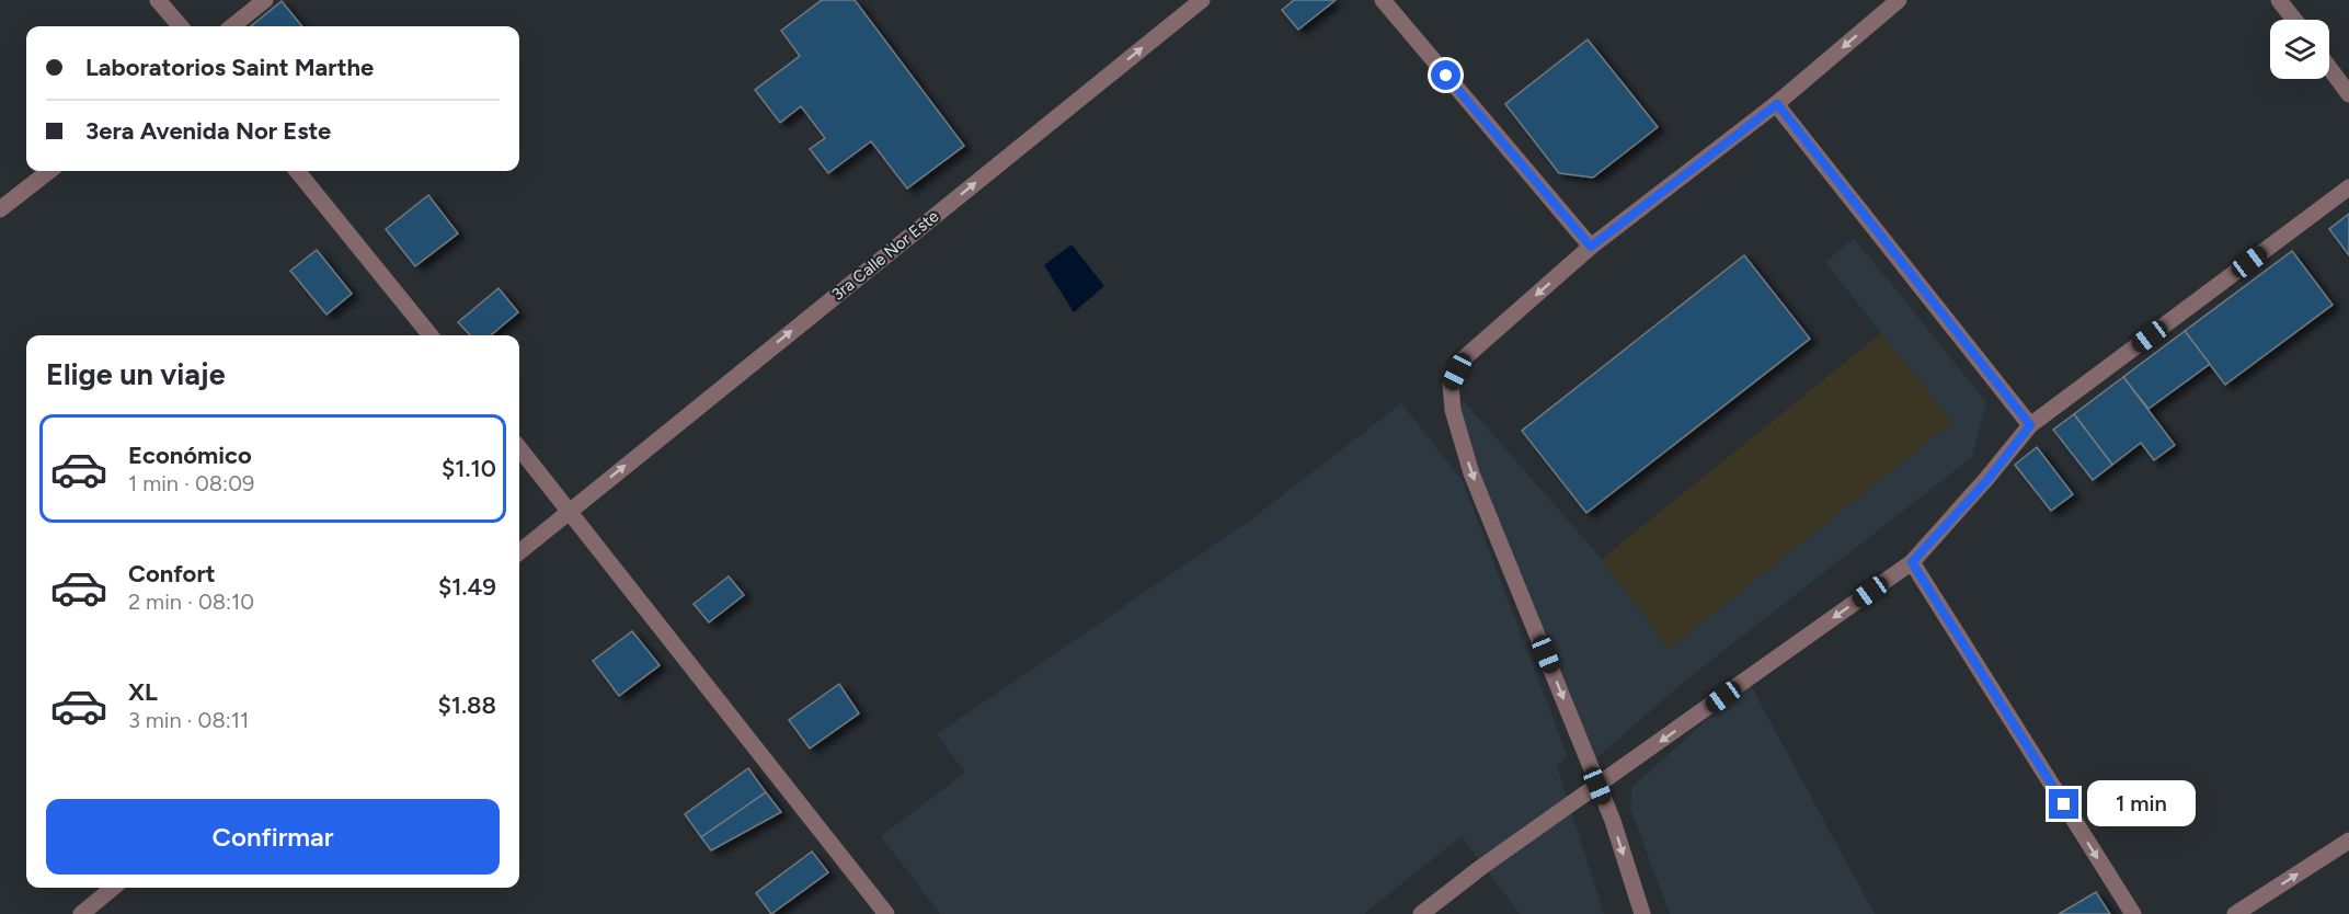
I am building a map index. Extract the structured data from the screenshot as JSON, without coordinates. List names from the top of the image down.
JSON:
{
  "streets": {
    "street": ["3ra Calle Nor Este"]
  },
  "one_way": ["3ra Calle Nor Este"],
  "page": {
    "banner": ["Laboratorios Saint Marthe", "3era Avenida Nor Este"],
    "heading": "Elige un viaje",
    "list": [
      {
        "name": "Económico",
        "note": "1 min · 08:09",
        "value": "$1.10"
      },
      {
        "name": "Confort",
        "note": "2 min · 08:10",
        "value": "$1.49"
      },
      {
        "name": "XL",
        "note": "3 min · 08:11",
        "value": "$1.88"
      }
    ],
    "bubble": "1 min",
    "buttons": "Confirmar"
  }
}
